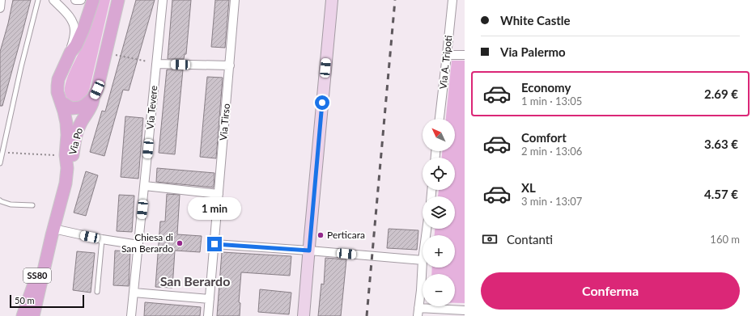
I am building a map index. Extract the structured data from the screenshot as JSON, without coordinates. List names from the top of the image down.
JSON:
{
  "streets": {
    "main road": ["Via Po", "SS80"],
    "street": ["Via A. Tripoti", "Via Tevere", "Via Tirso"]
  },
  "crossings": [
    ["Via Po", "SS80"]
  ],
  "districts": ["San Berardo"],
  "places": ["Perticara", "Chiesa di San Berardo"],
  "scale_bar": "50 m",
  "north": "top left",
  "page": {
    "banner": ["White Castle", "Via Palermo"],
    "list": [
      {
        "name": "Economy",
        "note": "1 min · 13:05",
        "value": "2.69 €"
      },
      {
        "name": "Comfort",
        "note": "2 min · 13:06",
        "value": "3.63 €"
      },
      {
        "name": "XL",
        "note": "3 min · 13:07",
        "value": "4.57 €"
      }
    ],
    "map_buttons": ["+", "−"],
    "bubble": "1 min",
    "pay": ["Contanti", "160 m"],
    "buttons": "Conferma",
    "scale": "50 m"
  }
}
